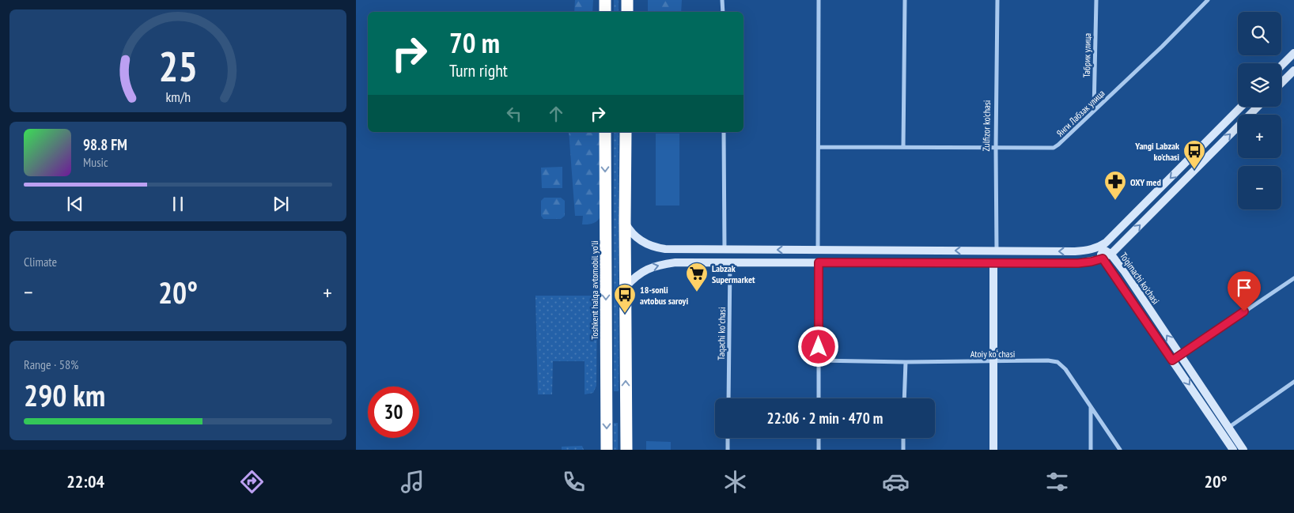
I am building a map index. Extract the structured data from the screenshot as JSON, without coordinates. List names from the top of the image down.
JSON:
{
  "streets": {
    "highway": ["Toshkent halqa avtomobil yo'li"],
    "main road": ["To'qimachi ko'chasi"],
    "street": [
      "Табрик улица",
      "Янги Лабзак улица",
      "Zulfizor ko'chasi",
      "Taqachi koʻchasi",
      "Atoiy koʻchasi"
    ]
  },
  "crossings": [
    ["Табрик улица", "Янги Лабзак улица"],
    ["Янги Лабзак улица", "Zulfizor ko'chasi"]
  ],
  "places": {
    "bus stop": ["Yangi Labzak ko'chasi", "18-sonli avtobus saroyi"],
    "pharmacy": ["OXY med"],
    "supermarket": ["Labzak Supermarket"]
  },
  "page": {
    "map_buttons": ["+", "−"],
    "turn": ["70 m", "Turn right"],
    "song": ["98.8 FM", "Music"],
    "tile": [
      "Climate",
      ["Range · 58%", "290 km"]
    ],
    "heat": ["−", "20°", "+"],
    "limit": "30",
    "trip": "22:06 · 2 min · 470 m",
    "tabs": ["22:04", "20°"],
    "gauge": ["25", "km/h"]
  }
}
